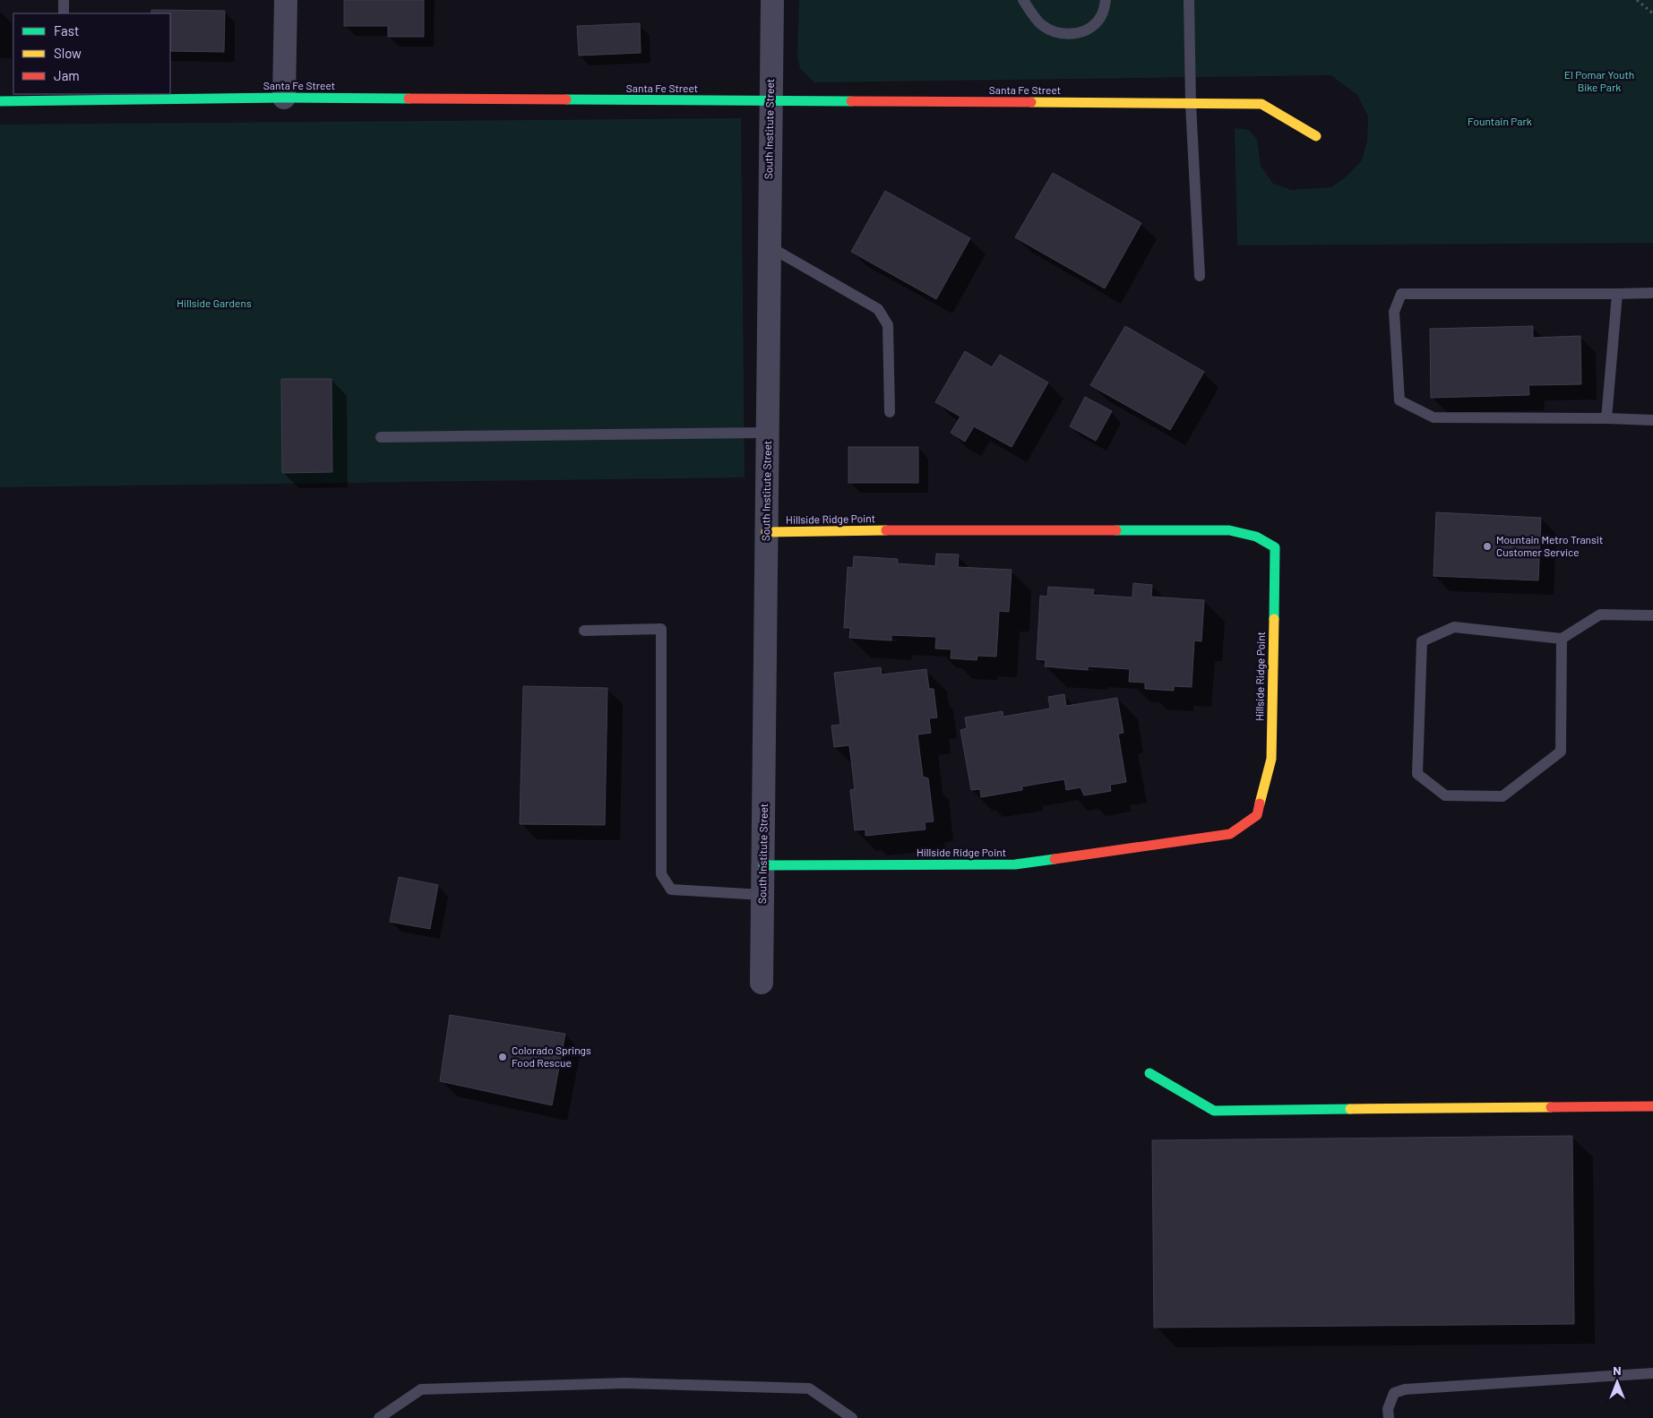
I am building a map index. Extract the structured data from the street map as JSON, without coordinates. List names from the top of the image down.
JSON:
{
  "streets": {
    "street": ["Santa Fe Street", "South Institute Street", "Hillside Ridge Point"]
  },
  "crossings": [
    ["Santa Fe Street", "South Institute Street"],
    ["South Institute Street", "Hillside Ridge Point"]
  ],
  "parks": ["El Pomar Youth Bike Park", "Fountain Park", "Hillside Gardens"],
  "places": ["Mountain Metro Transit Customer Service", "Colorado Springs Food Rescue"],
  "legend": ["Fast", "Slow", "Jam"],
  "north": "top"
}
